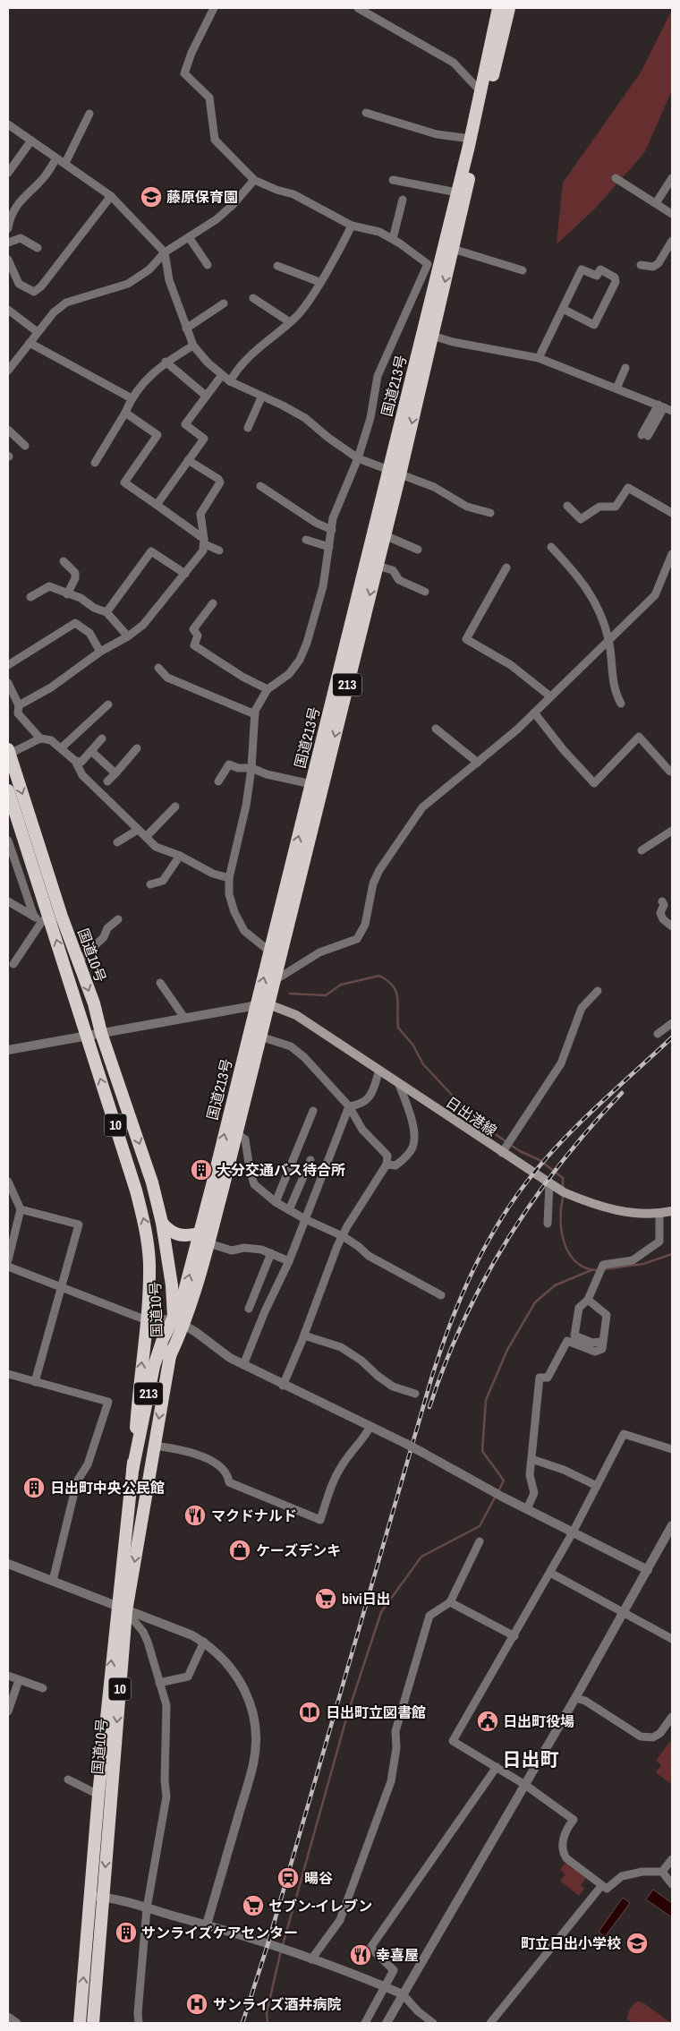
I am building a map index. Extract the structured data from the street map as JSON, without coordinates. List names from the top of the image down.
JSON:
{
  "streets": {
    "highway": [
      "国道213号",
      "213",
      "国道10号",
      "10"
    ],
    "main road": ["日出港線"]
  },
  "crossings": [
    ["国道213号", "国道10号"],
    ["国道213号", "日出港線"]
  ],
  "districts": ["日出町"],
  "places": {
    "school or university": ["藤原保育園", "町立日出小学校"],
    "building": ["大分交通バス待合所", "日出町中央公民館", "サンライズケアセンター"],
    "restaurant": ["マクドナルド", "幸喜屋"],
    "shop": ["ケーズデンキ"],
    "supermarket": ["bivi日出", "セブン-イレブン"],
    "library": ["日出町立図書館"],
    "public building": ["日出町役場"],
    "station": ["暘谷"],
    "hospital": ["サンライズ酒井病院"]
  }
}
